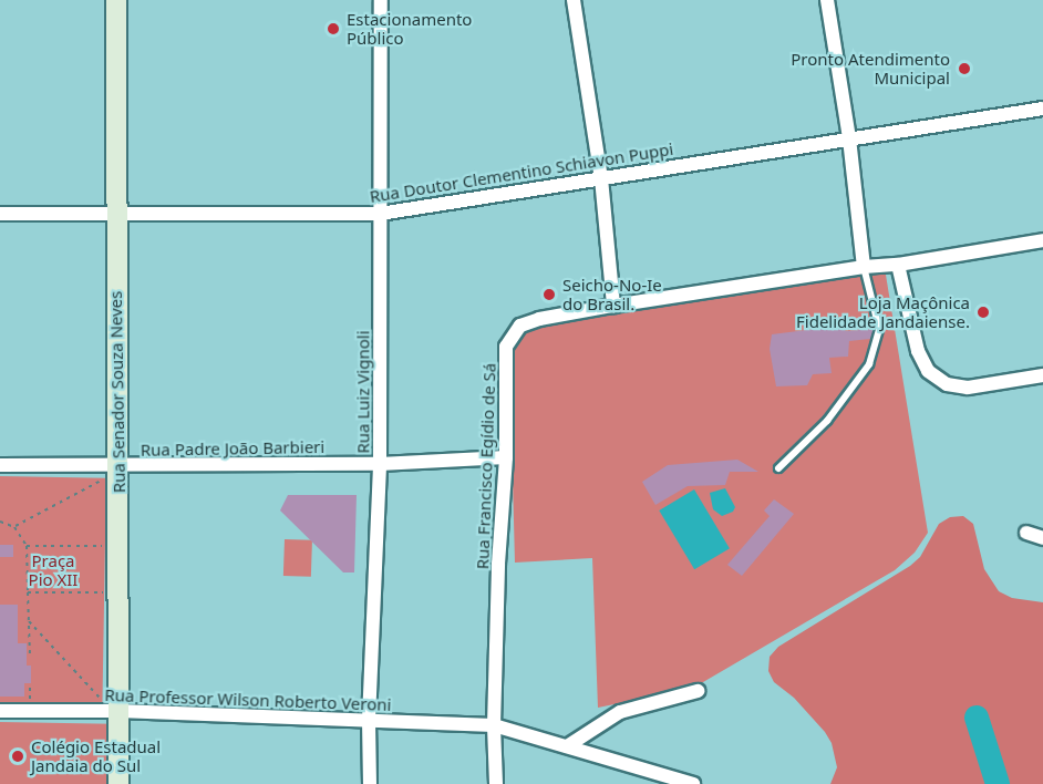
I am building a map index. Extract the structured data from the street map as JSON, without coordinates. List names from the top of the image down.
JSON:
{
  "streets": {
    "street": [
      "Rua Doutor Clementino Schiavon Puppi",
      "Rua Senador Souza Neves",
      "Rua Luiz Vignoli",
      "Rua Padre João Barbieri",
      "Rua Francisco Egídio de Sá",
      "Rua Professor Wilson Roberto Veroni"
    ]
  },
  "crossings": [
    ["Rua Doutor Clementino Schiavon Puppi", "Rua Senador Souza Neves"],
    ["Rua Doutor Clementino Schiavon Puppi", "Rua Luiz Vignoli"],
    ["Rua Senador Souza Neves", "Rua Padre João Barbieri"],
    ["Rua Senador Souza Neves", "Rua Professor Wilson Roberto Veroni"],
    ["Rua Luiz Vignoli", "Rua Padre João Barbieri"],
    ["Rua Luiz Vignoli", "Rua Professor Wilson Roberto Veroni"],
    ["Rua Padre João Barbieri", "Rua Francisco Egídio de Sá"],
    ["Rua Francisco Egídio de Sá", "Rua Professor Wilson Roberto Veroni"]
  ],
  "parks": ["Praça Pio XII"],
  "places": [
    "Estacionamento Público",
    "Pronto Atendimento Municipal",
    "Seicho-No-Ie do Brasil.",
    "Loja Maçônica Fidelidade Jandaiense.",
    "Colégio Estadual Jandaia do Sul"
  ]
}
